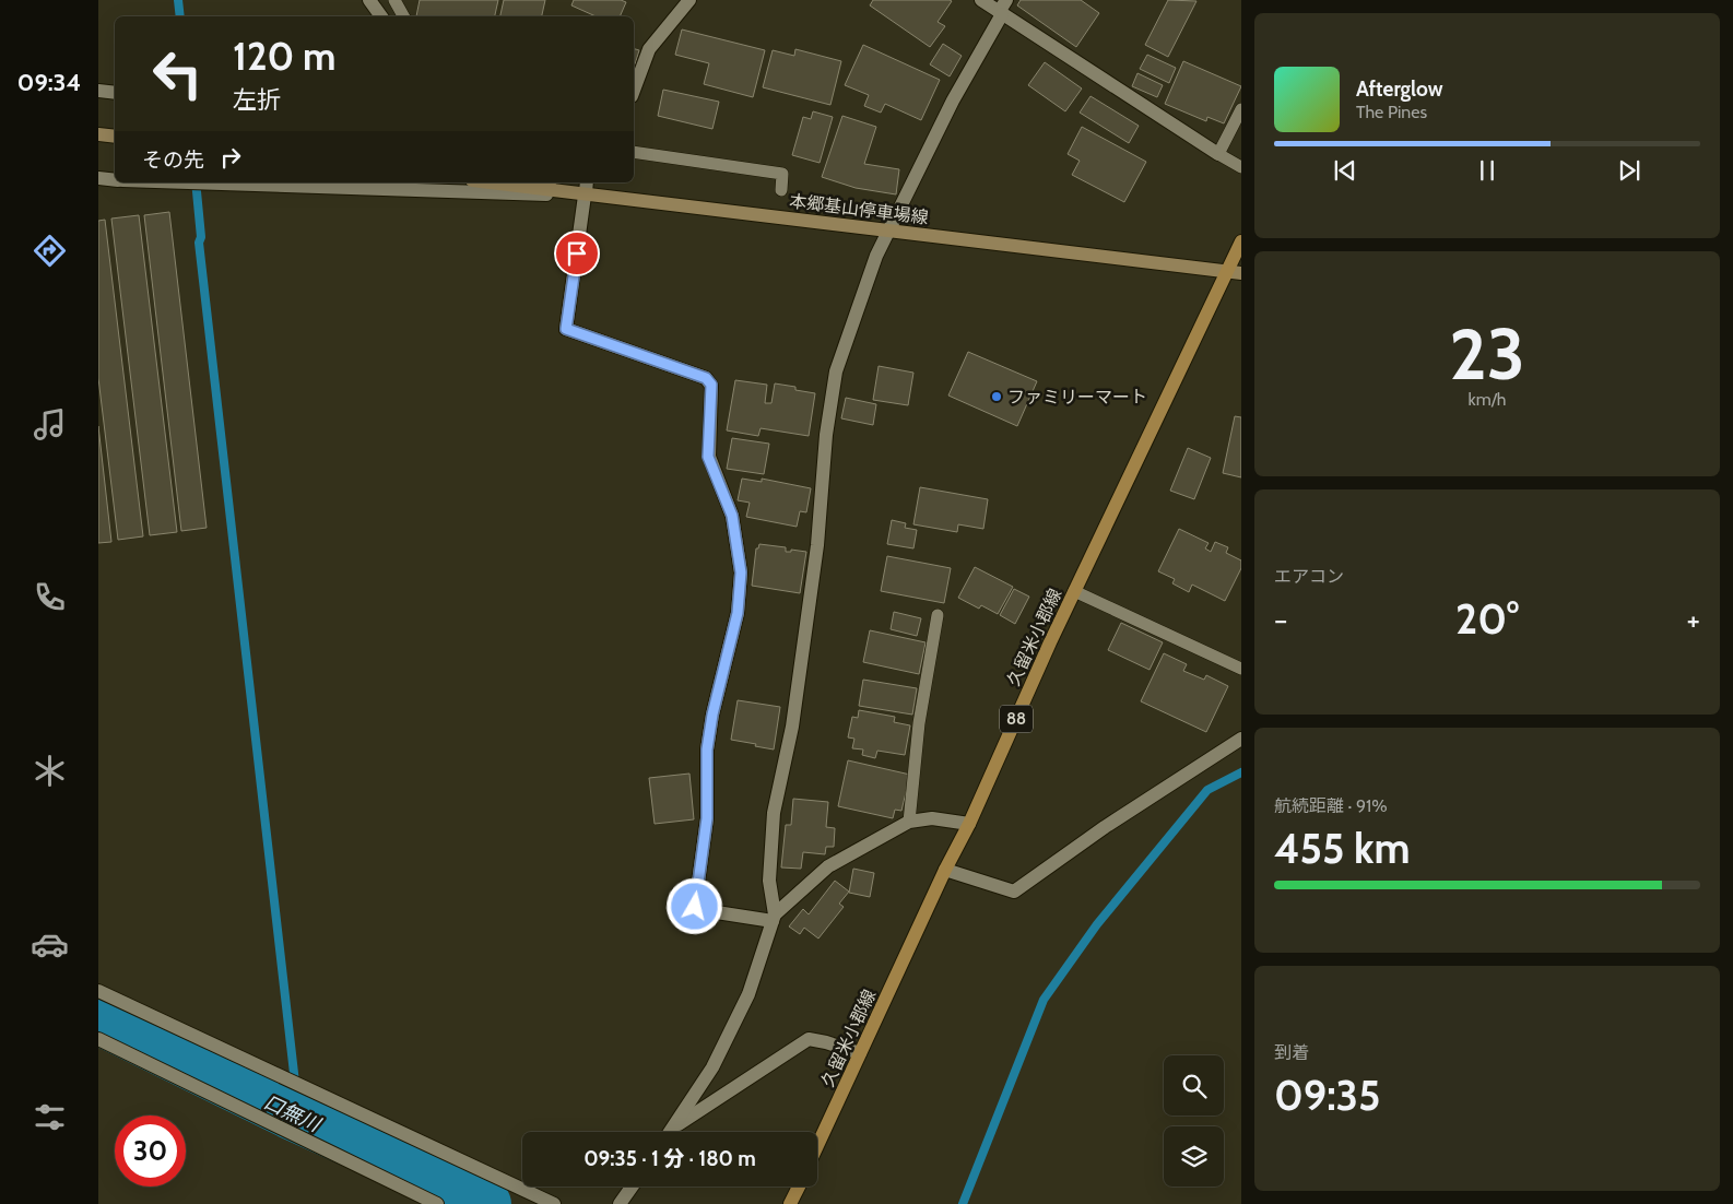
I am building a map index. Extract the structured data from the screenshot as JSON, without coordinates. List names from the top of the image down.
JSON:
{
  "streets": {
    "main road": ["本郷基山停車場線", "久留米小郡線", "88"]
  },
  "crossings": [
    ["本郷基山停車場線", "久留米小郡線"]
  ],
  "water": ["口無川"],
  "places": ["ファミリーマート"],
  "page": {
    "tabs": "09:34",
    "turn": ["120 m", "左折"],
    "song": ["Afterglow", "The Pines"],
    "then": "その先",
    "tile": [
      ["23", "km/h"],
      "エアコン",
      ["航続距離 · 91%", "455 km"],
      ["到着", "09:35"]
    ],
    "heat": ["−", "20°", "+"],
    "limit": "30",
    "trip": "09:35 · 1 分 · 180 m"
  }
}
